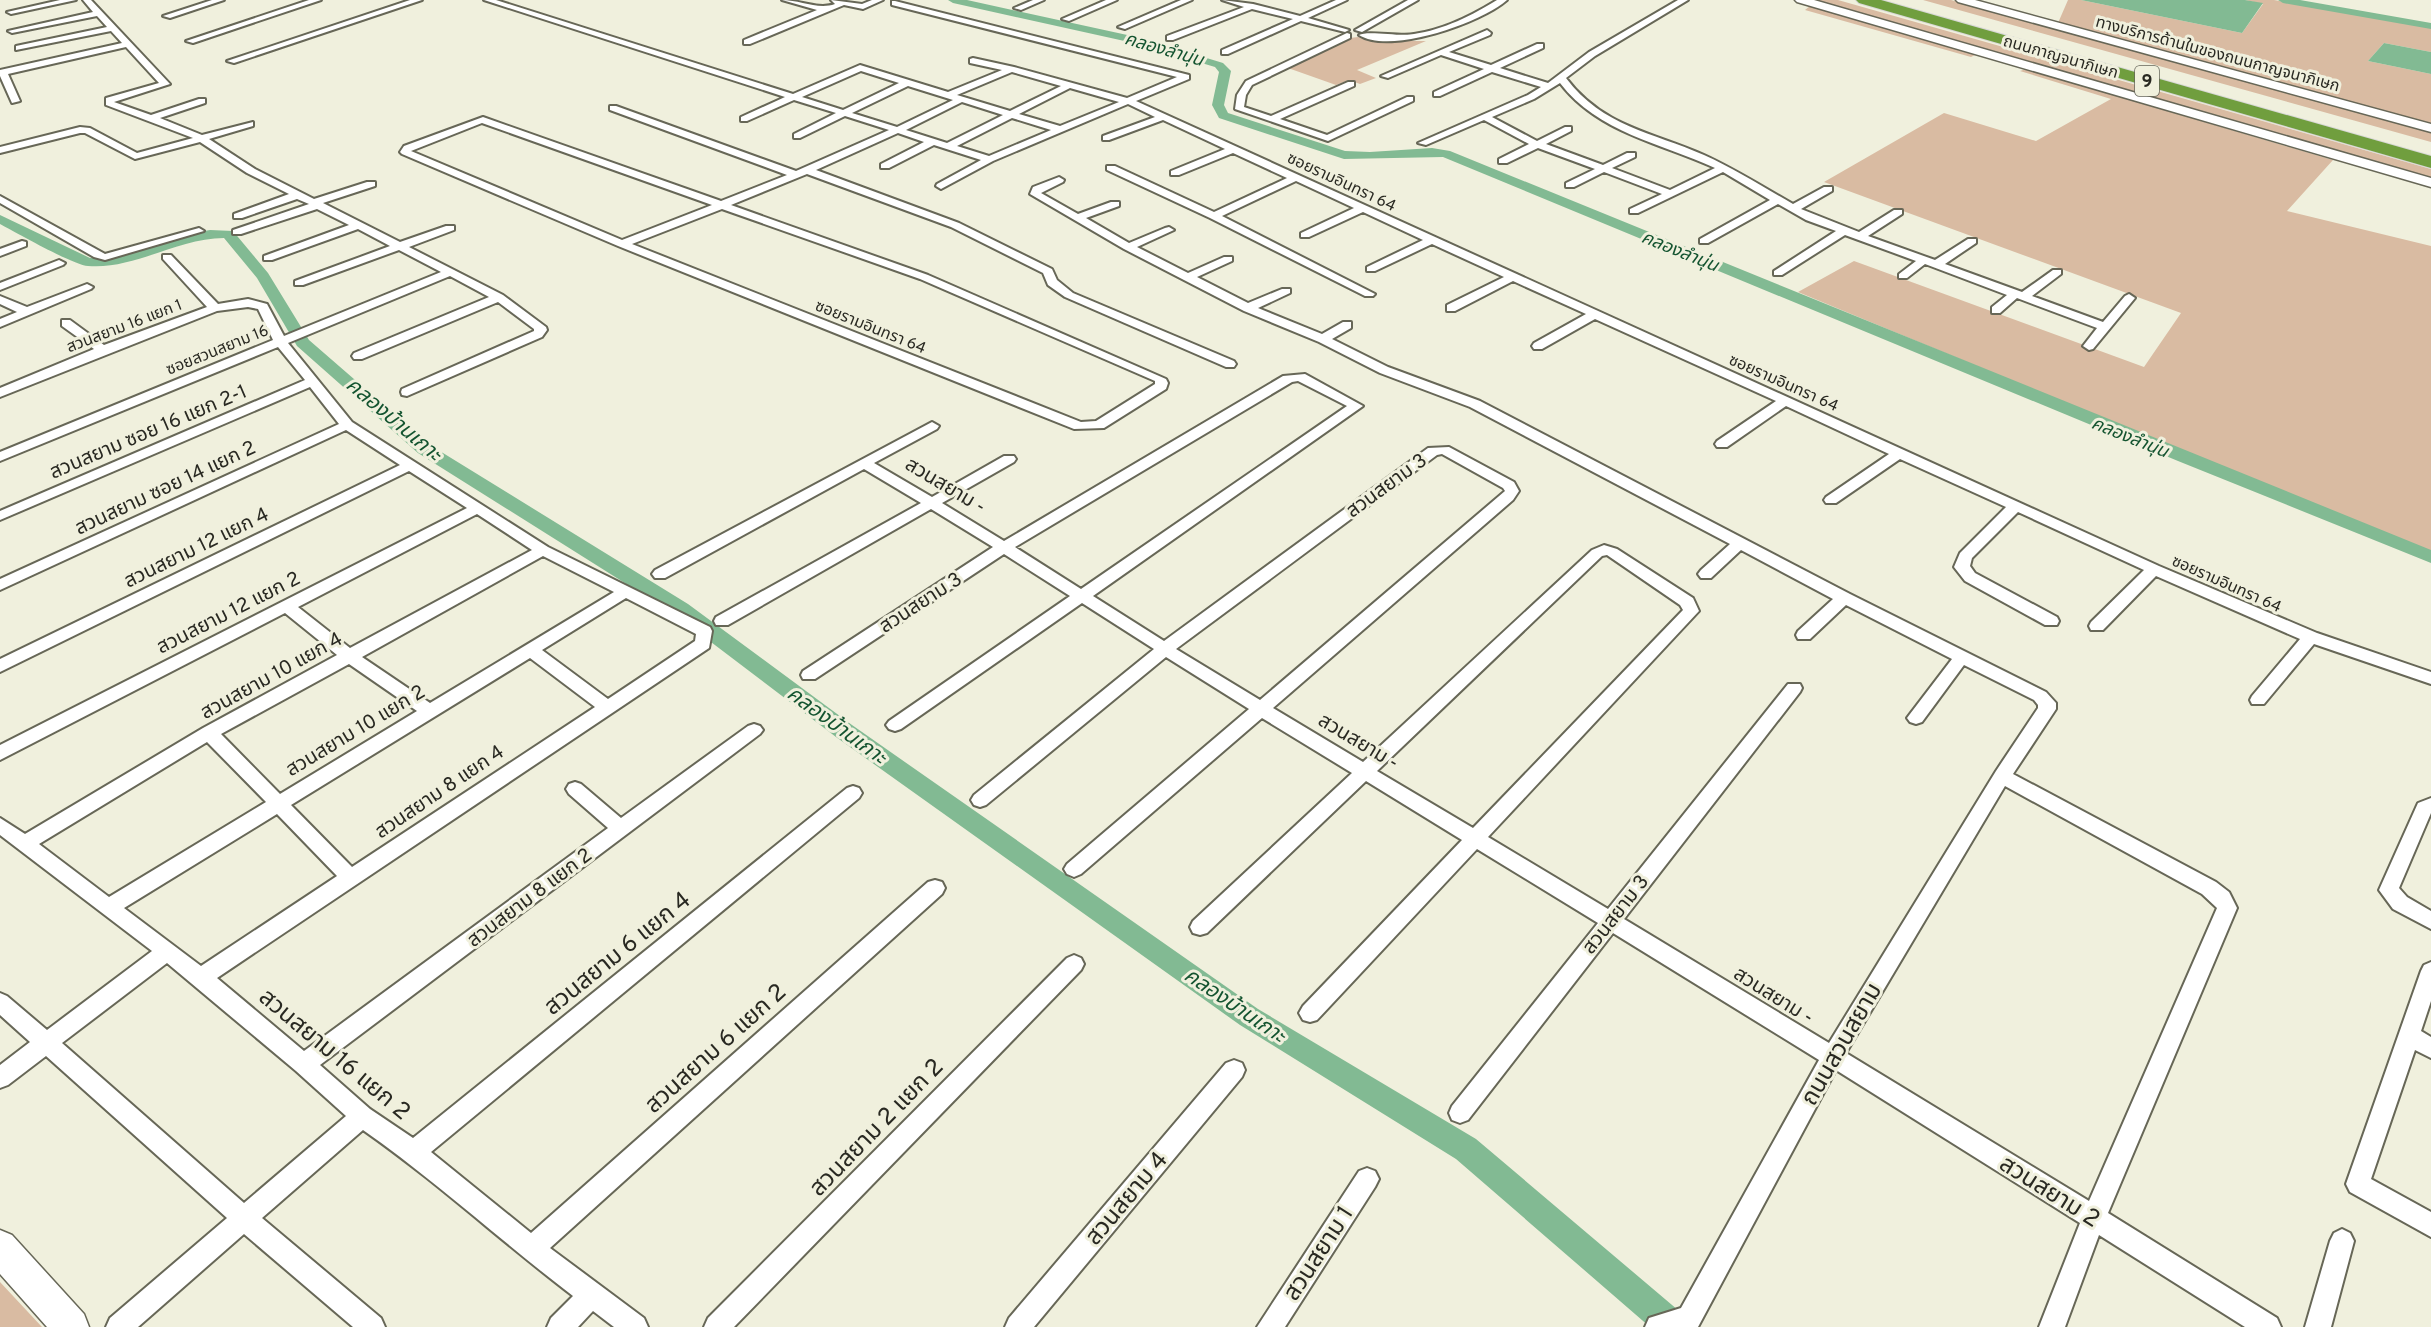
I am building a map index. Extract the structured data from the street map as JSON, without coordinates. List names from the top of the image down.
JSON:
{
  "streets": {
    "highway": ["ถนนกาญจนาภิเษก", "9"],
    "main road": ["ทางบริการด้านในของถนนกาญจนาภิเษก"],
    "street": [
      "ซอยรามอินทรา 64",
      "สวนสยาม 16 แยก 1",
      "ซอยสวนสยาม 16",
      "สวนสยาม ซอย 16 แยก 2-1",
      "สวนสยาม -",
      "สวนสยาม 3",
      "สวนสยาม ซอย 14 แยก 2",
      "สวนสยาม 12 แยก 4",
      "สวนสยาม 12 แยก 2",
      "สวนสยาม 10 แยก 4",
      "สวนสยาม 10 แยก 2",
      "สวนสยาม 8 แยก 4",
      "สวนสยาม 8 แยก 2",
      "สวนสยาม 6 แยก 4",
      "ถนนสวนสยาม",
      "สวนสยาม 6 แยก 2",
      "สวนสยาม 16 แยก 2",
      "สวนสยาม 2 แยก 2",
      "สวนสยาม 2",
      "สวนสยาม 4",
      "สวนสยาม 1"
    ]
  },
  "crossings": [
    ["สวนสยาม 16 แยก 1", "ซอยสวนสยาม 16"],
    ["สวนสยาม -", "สวนสยาม 3"],
    ["สวนสยาม -", "ถนนสวนสยาม"],
    ["สวนสยาม -", "สวนสยาม 2"],
    ["สวนสยาม 10 แยก 4", "สวนสยาม 16 แยก 2"],
    ["สวนสยาม 10 แยก 2", "สวนสยาม 8 แยก 4"],
    ["สวนสยาม 10 แยก 2", "สวนสยาม 16 แยก 2"],
    ["สวนสยาม 8 แยก 4", "สวนสยาม 16 แยก 2"],
    ["สวนสยาม 8 แยก 2", "สวนสยาม 16 แยก 2"],
    ["สวนสยาม 6 แยก 4", "สวนสยาม 16 แยก 2"],
    ["ถนนสวนสยาม", "สวนสยาม 2"],
    ["สวนสยาม 6 แยก 2", "สวนสยาม 16 แยก 2"]
  ],
  "water": ["คลองลำนุ่น", "คลองบ้านเกาะ"]
}
